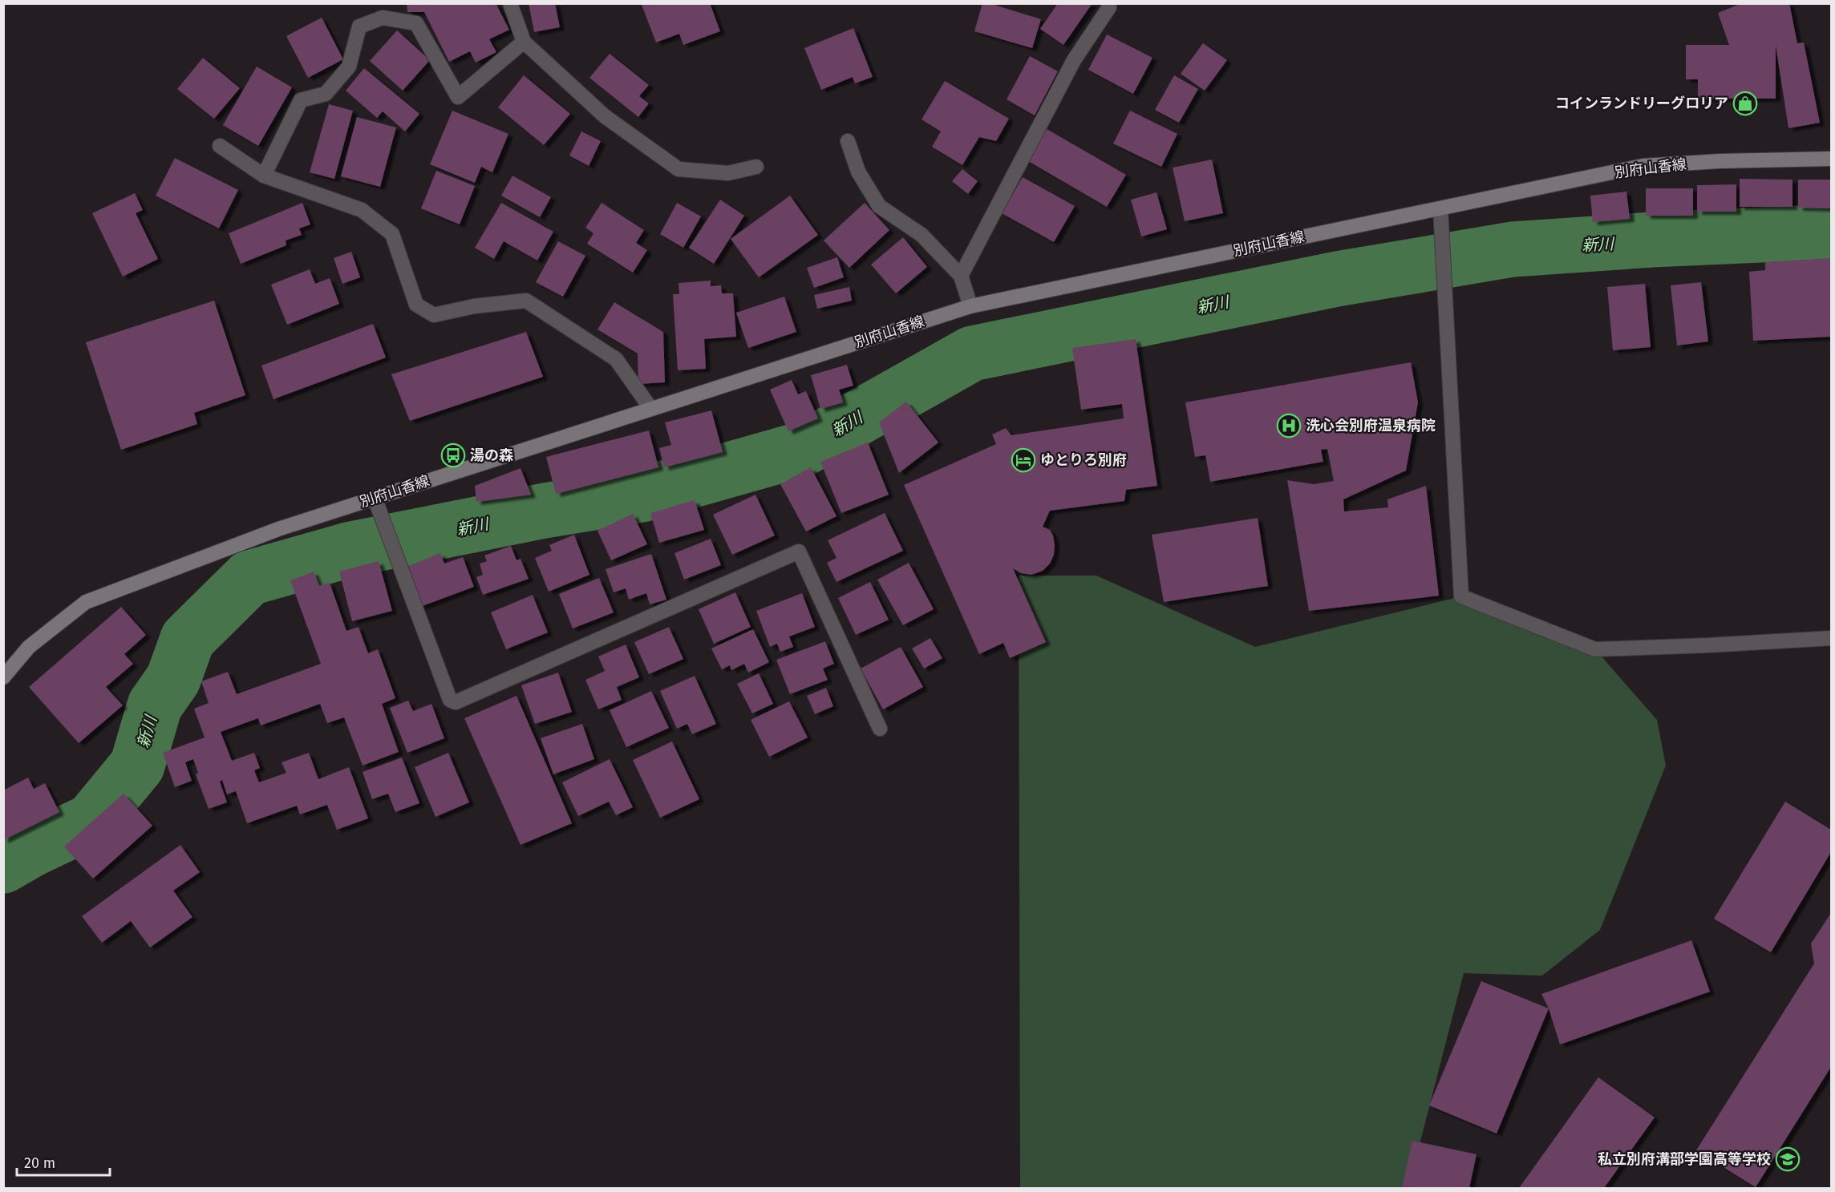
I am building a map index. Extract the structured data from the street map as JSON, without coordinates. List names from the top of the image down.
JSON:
{
  "streets": {
    "main road": ["別府山香線"]
  },
  "water": ["新川"],
  "places": {
    "shop": ["コインランドリーグロリア"],
    "hospital": ["洗心会別府温泉病院"],
    "bus stop": ["湯の森"],
    "hotel": ["ゆとりろ別府"],
    "school or university": ["私立別府溝部学園高等学校"]
  },
  "scale_bar": "20 m"
}
